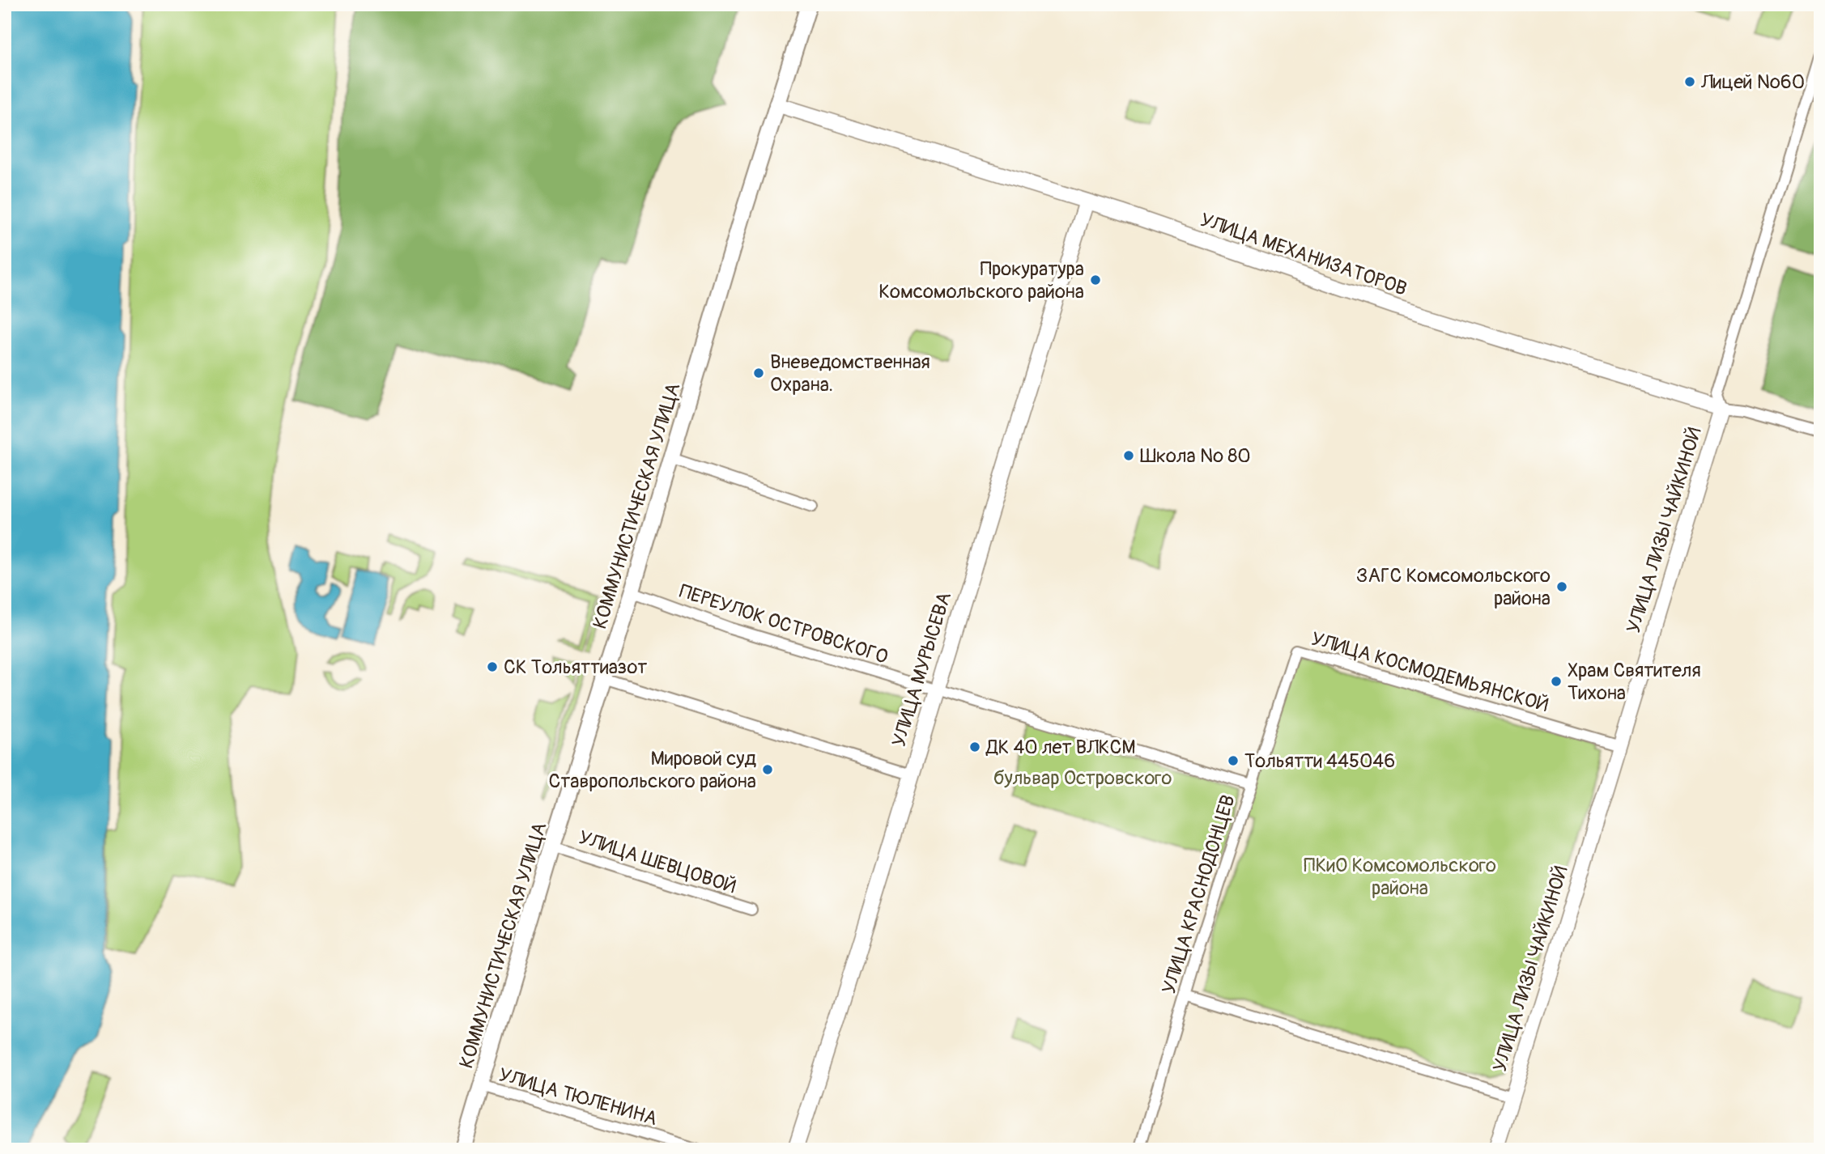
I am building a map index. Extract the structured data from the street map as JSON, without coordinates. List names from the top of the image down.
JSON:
{
  "streets": {
    "main road": [
      "УЛИЦА МЕХАНИЗАТОРОВ",
      "КОММУНИСТИЧЕСКАЯ УЛИЦА",
      "УЛИЦА ЛИЗЫ ЧАЙКИНОЙ",
      "УЛИЦА МУРЫСЕВА"
    ],
    "street": [
      "ПЕРЕУЛОК ОСТРОВСКОГО",
      "УЛИЦА КОСМОДЕМЬЯНСКОЙ",
      "УЛИЦА ШЕВЦОВОЙ",
      "УЛИЦА КРАСНОДОНЦЕВ",
      "УЛИЦА ТЮЛЕНИНА"
    ]
  },
  "crossings": [
    ["УЛИЦА МЕХАНИЗАТОРОВ", "КОММУНИСТИЧЕСКАЯ УЛИЦА"],
    ["УЛИЦА МЕХАНИЗАТОРОВ", "УЛИЦА ЛИЗЫ ЧАЙКИНОЙ"],
    ["УЛИЦА МЕХАНИЗАТОРОВ", "УЛИЦА МУРЫСЕВА"],
    ["КОММУНИСТИЧЕСКАЯ УЛИЦА", "ПЕРЕУЛОК ОСТРОВСКОГО"],
    ["КОММУНИСТИЧЕСКАЯ УЛИЦА", "УЛИЦА ШЕВЦОВОЙ"],
    ["КОММУНИСТИЧЕСКАЯ УЛИЦА", "УЛИЦА ТЮЛЕНИНА"],
    ["УЛИЦА ЛИЗЫ ЧАЙКИНОЙ", "УЛИЦА КОСМОДЕМЬЯНСКОЙ"],
    ["ПЕРЕУЛОК ОСТРОВСКОГО", "УЛИЦА МУРЫСЕВА"],
    ["ПЕРЕУЛОК ОСТРОВСКОГО", "УЛИЦА КРАСНОДОНЦЕВ"],
    ["УЛИЦА КОСМОДЕМЬЯНСКОЙ", "УЛИЦА КРАСНОДОНЦЕВ"]
  ],
  "parks": ["бульвар Островского", "ПКиО Комсомольского района"],
  "places": [
    "Лицей №60",
    "Прокуратура Комсомольского района",
    "Вневедомственная Охрана.",
    "Школа № 80",
    "ЗАГС Комсомольского района",
    "СК Тольяттиазот",
    "Храм Святителя Тихона",
    "ДК 40 лет ВЛКСМ",
    "Тольятти 445046",
    "Мировой суд Ставропольского района"
  ]
}
